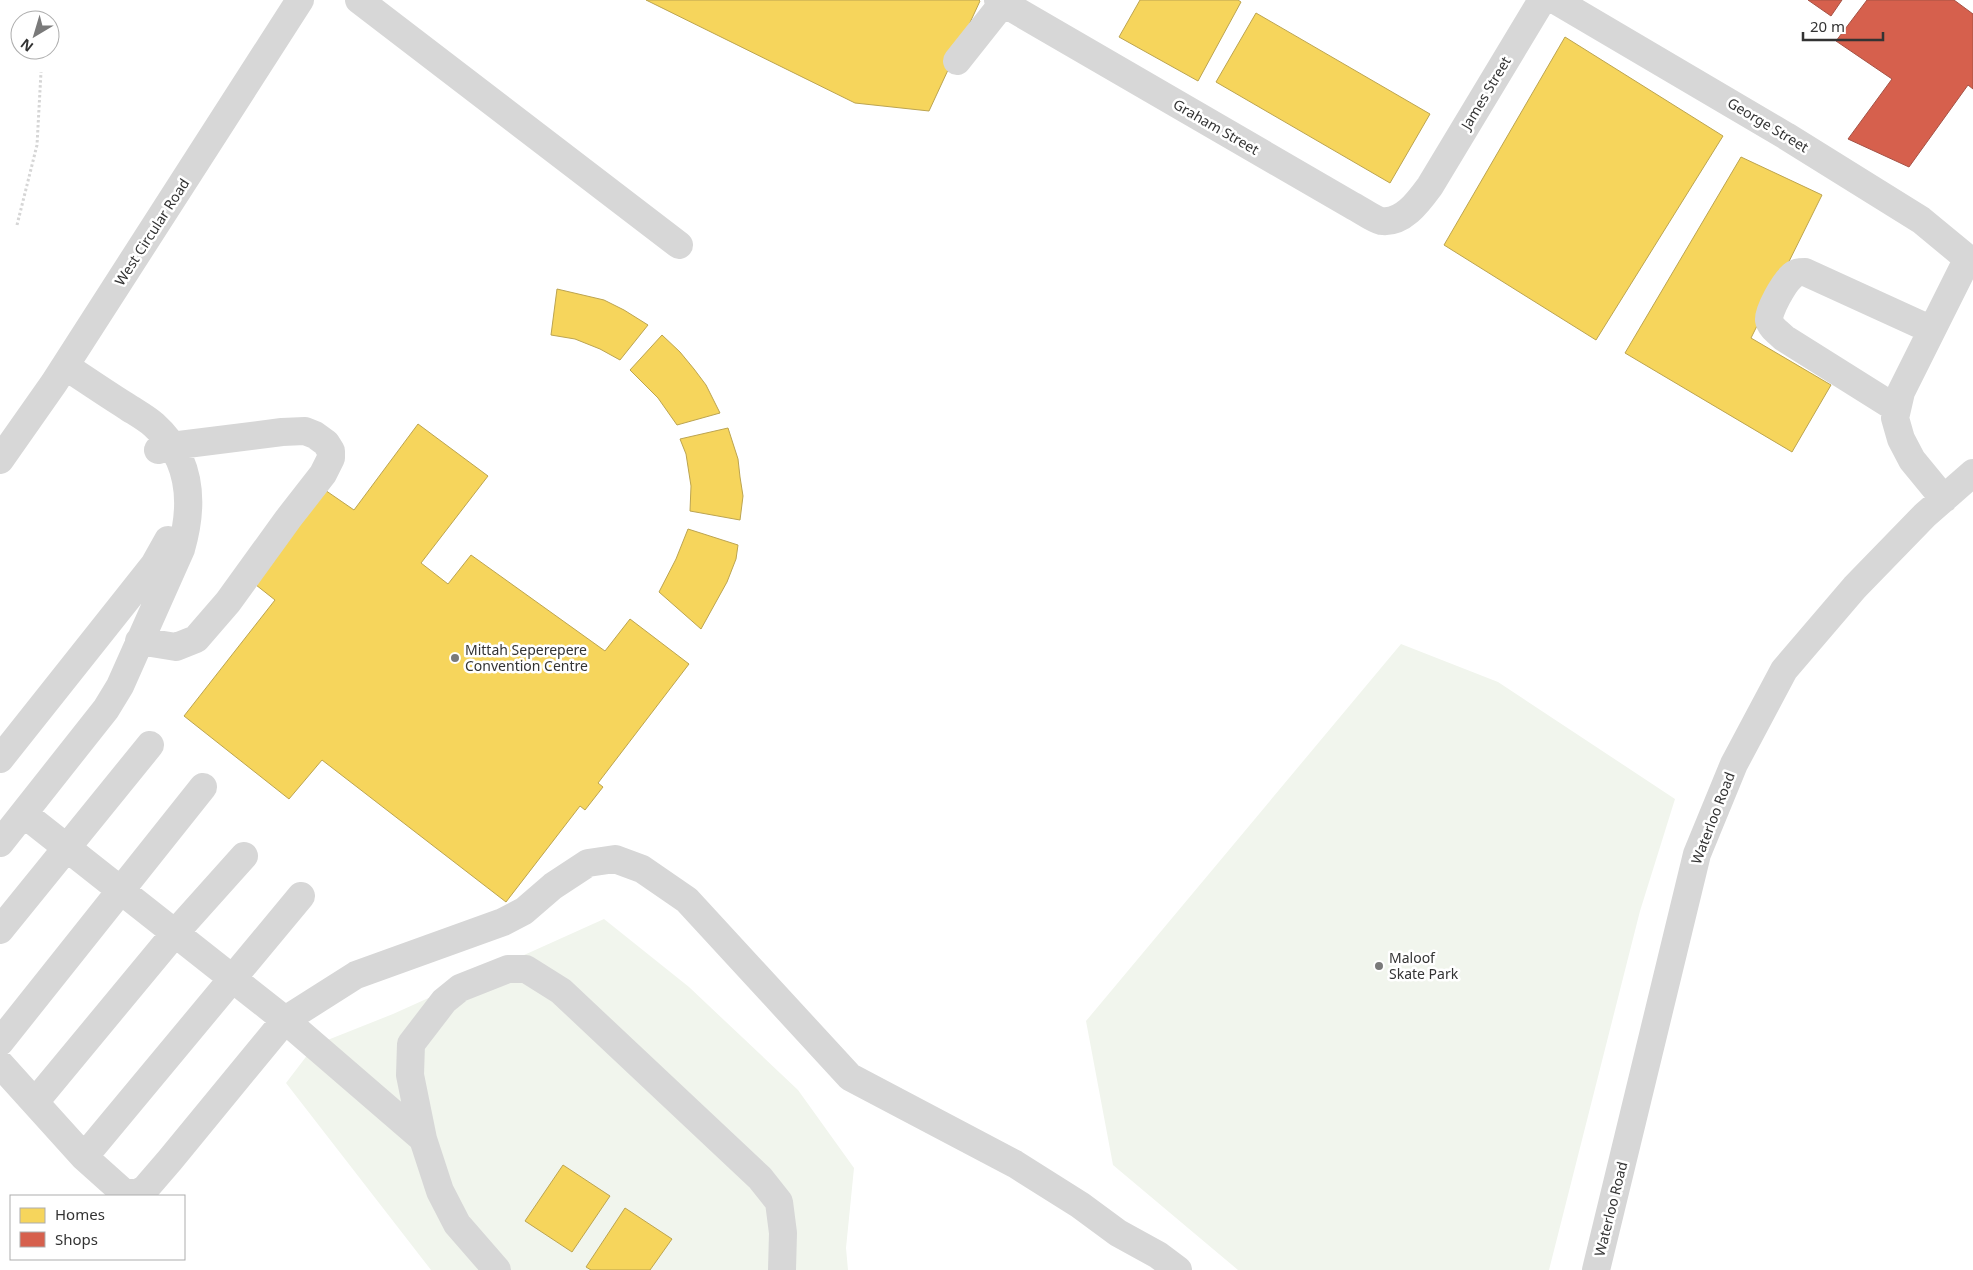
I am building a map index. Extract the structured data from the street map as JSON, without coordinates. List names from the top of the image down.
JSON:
{
  "streets": {
    "street": [
      "James Street",
      "George Street",
      "Graham Street",
      "West Circular Road",
      "Waterloo Road"
    ]
  },
  "crossings": [
    ["James Street", "Graham Street"]
  ],
  "places": ["Mittah Seperepere Convention Centre", "Maloof Skate Park"],
  "legend": ["Homes", "Shops"],
  "scale_bar": "20 m",
  "north": "bottom left"
}
